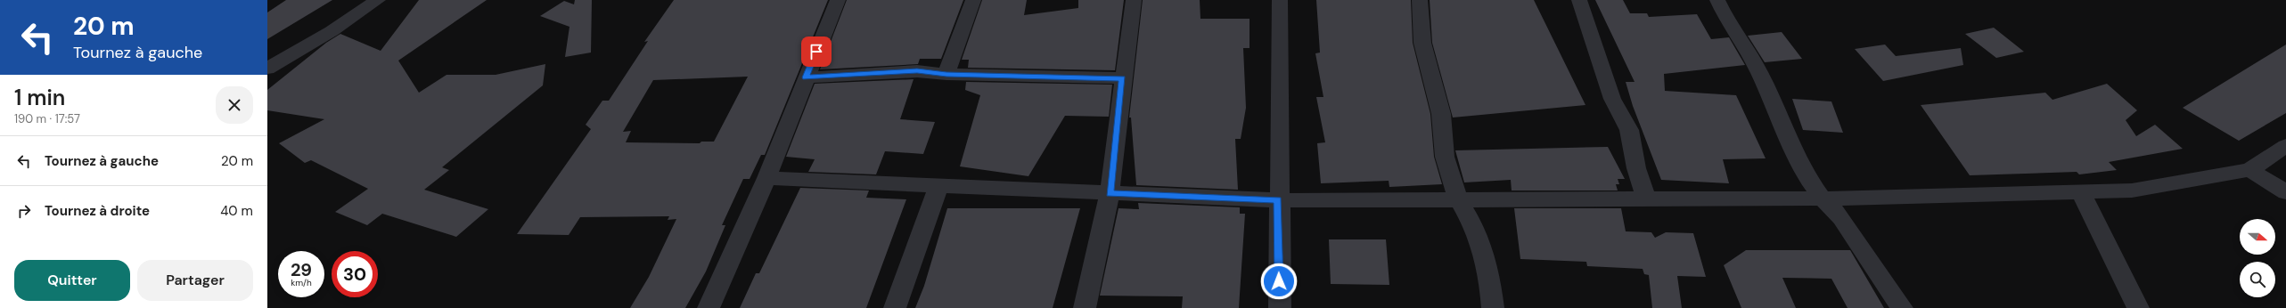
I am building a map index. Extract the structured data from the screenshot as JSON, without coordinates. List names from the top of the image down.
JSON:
{
  "north": "right",
  "page": {
    "turn": ["20 m", "Tournez à gauche"],
    "heading": ["1 min", "190 m · 17:57"],
    "list": [
      {
        "name": "Tournez à gauche",
        "value": "20 m"
      },
      {
        "name": "Tournez à droite",
        "value": "40 m"
      }
    ],
    "speed": "29 km/h",
    "limit": "30",
    "buttons": ["Quitter", "Partager"]
  }
}
